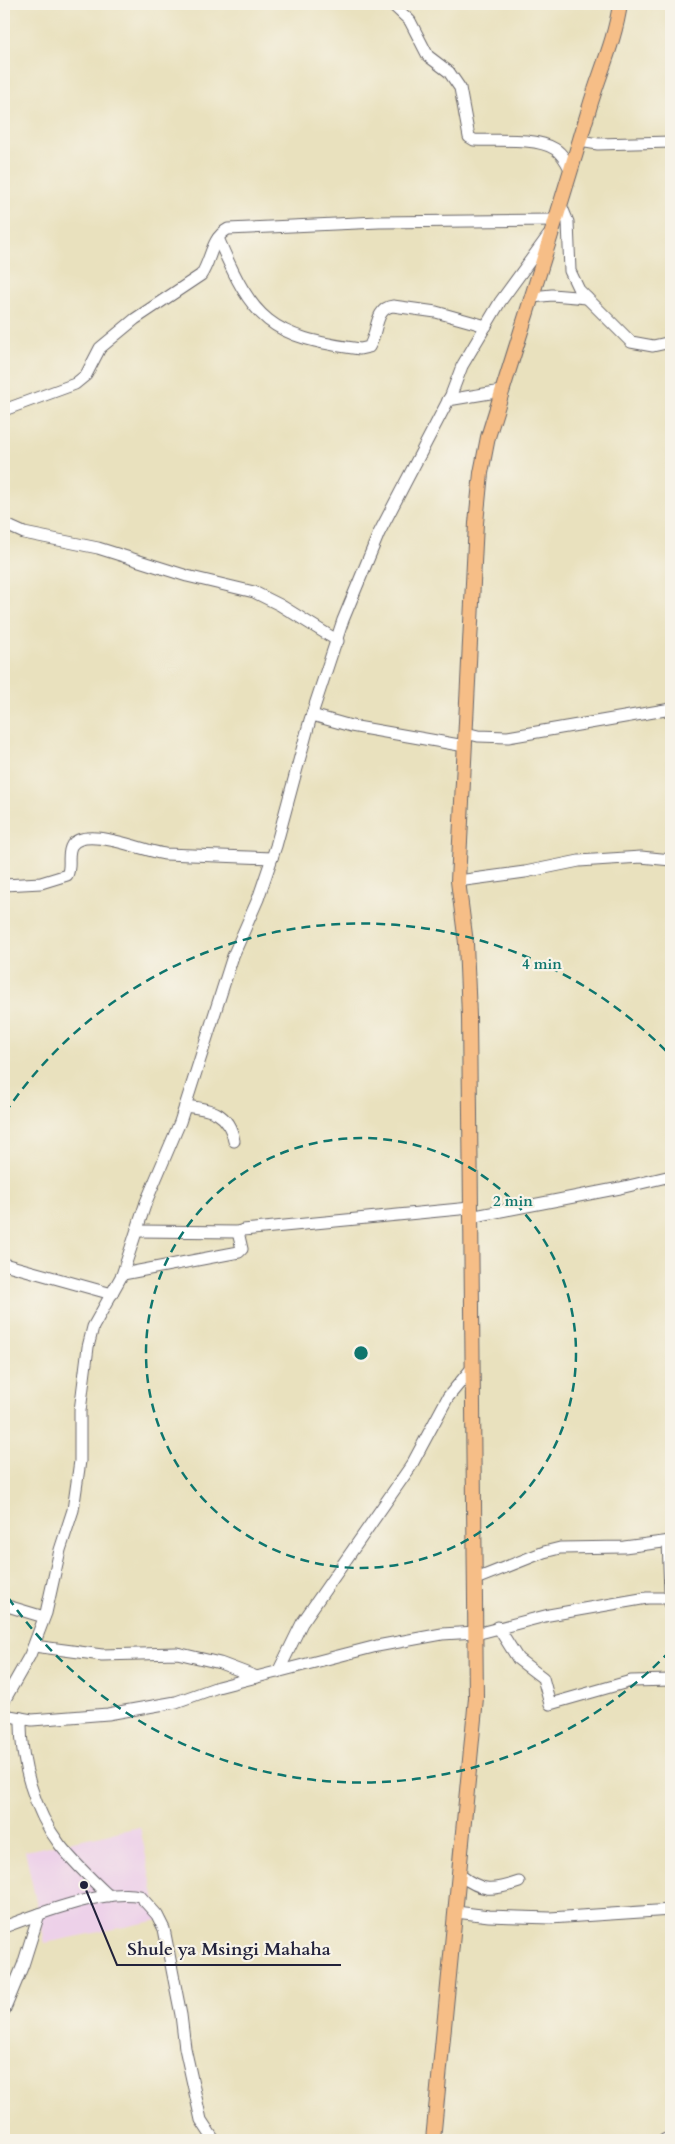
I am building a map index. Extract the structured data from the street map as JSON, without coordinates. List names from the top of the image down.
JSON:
{
  "places": ["Shule ya Msingi Mahaha"],
  "rings": ["4 min", "2 min"]
}
